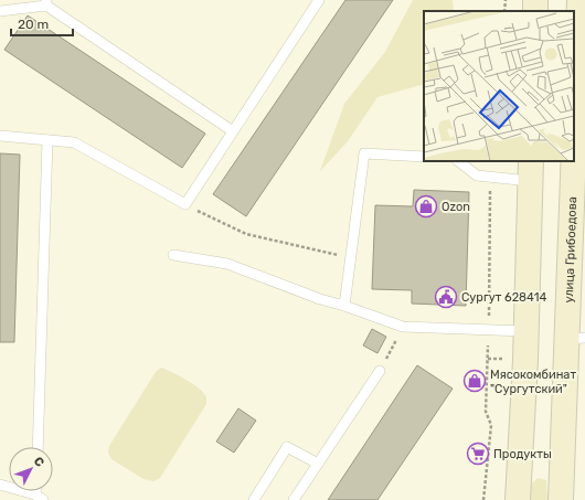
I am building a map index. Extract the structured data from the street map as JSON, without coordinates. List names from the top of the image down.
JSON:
{
  "streets": {
    "main road": ["улица Грибоедова"]
  },
  "places": {
    "shop": ["Ozon", "Мясокомбинат \"Сургутский\""],
    "public building": ["Сургут 628414"],
    "supermarket": ["Продукты"]
  },
  "scale_bar": "20 m",
  "north": "top right"
}
